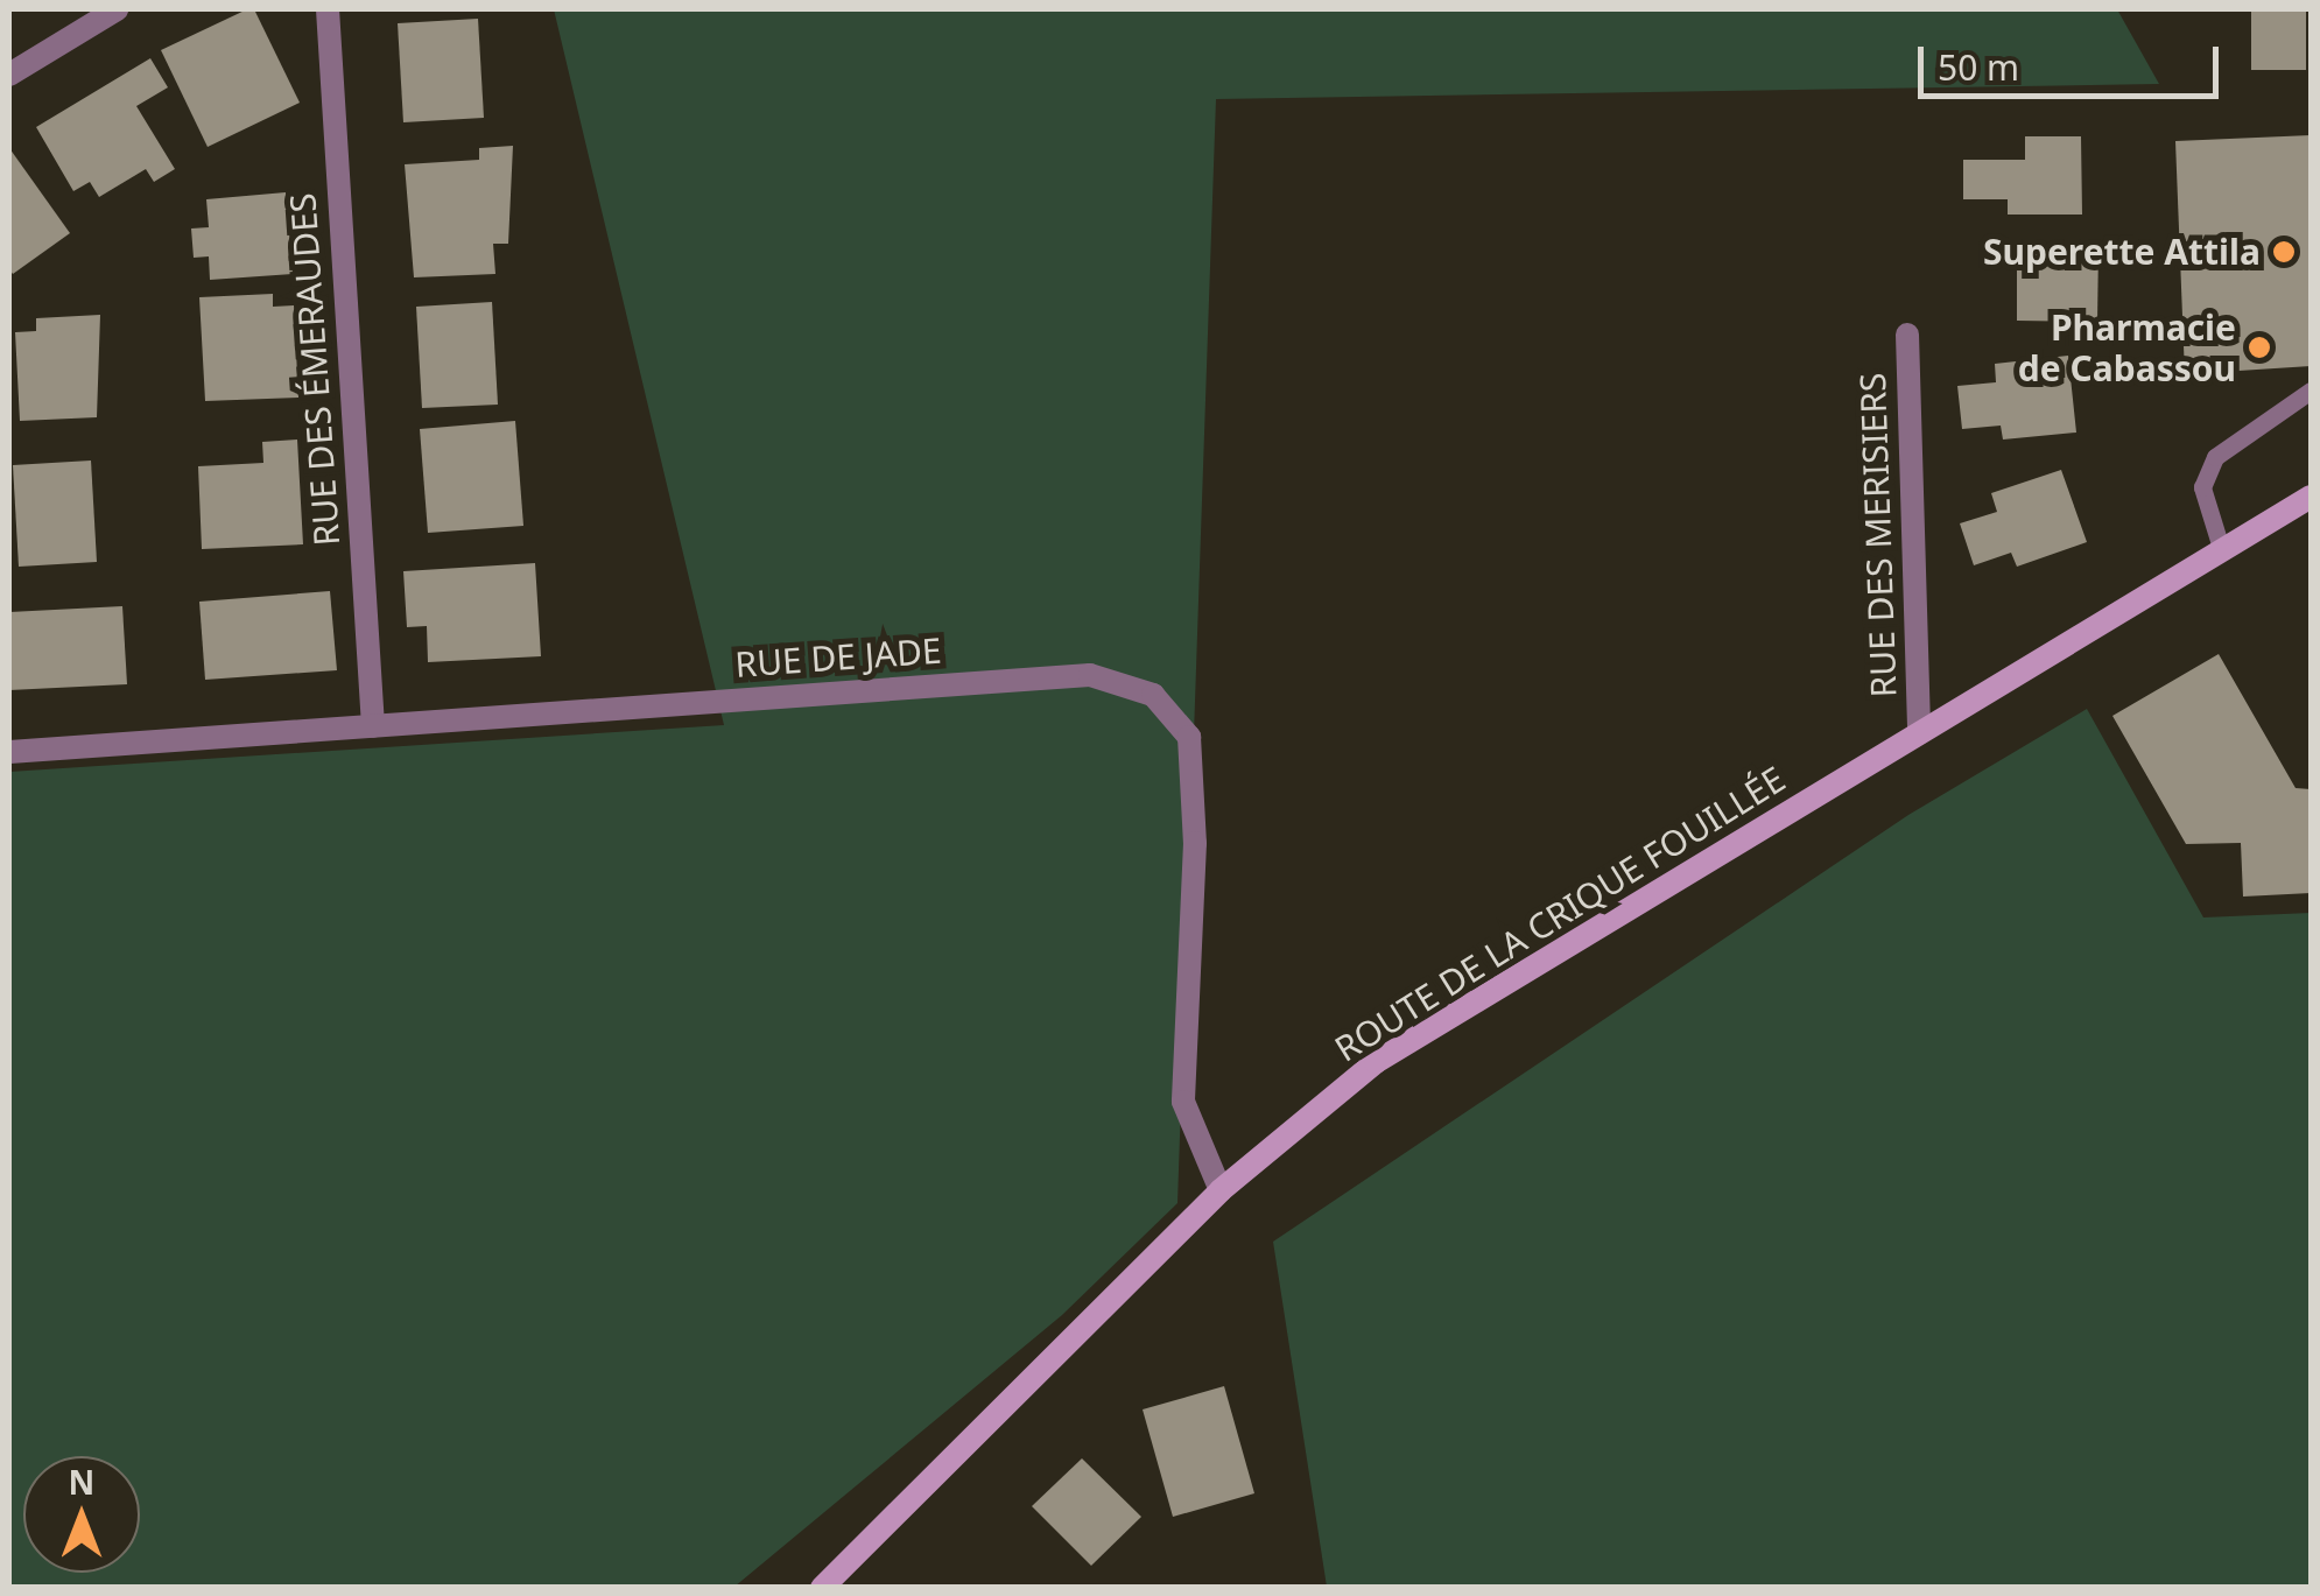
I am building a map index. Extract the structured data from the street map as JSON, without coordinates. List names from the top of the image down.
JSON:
{
  "streets": {
    "street": [
      "RUE DES ÉMERAUDES",
      "RUE DES MERISIERS",
      "RUE DE JADE",
      "ROUTE DE LA CRIQUE FOUILLÉE"
    ]
  },
  "crossings": [
    ["RUE DES ÉMERAUDES", "RUE DE JADE"],
    ["RUE DES MERISIERS", "ROUTE DE LA CRIQUE FOUILLÉE"],
    ["RUE DE JADE", "ROUTE DE LA CRIQUE FOUILLÉE"]
  ],
  "places": ["Superette Attila", "Pharmacie de Cabassou"],
  "scale_bar": "50 m",
  "north": "top"
}
